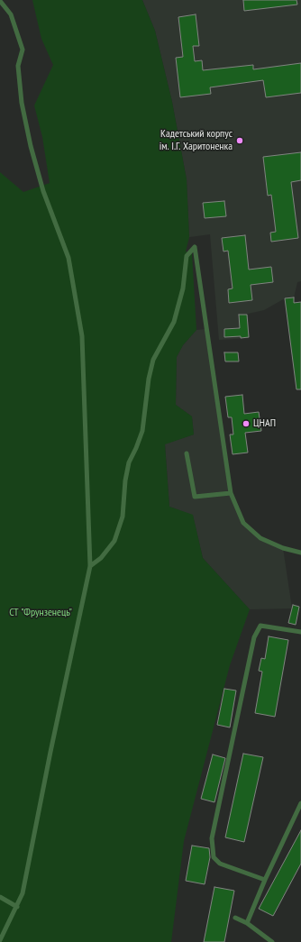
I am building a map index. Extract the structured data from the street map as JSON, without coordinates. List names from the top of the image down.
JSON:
{
  "parks": ["СТ \"Фрунзенець\""],
  "places": ["Кадетський корпус ім. І.Г. Харитоненка", "ЦНАП"]
}
